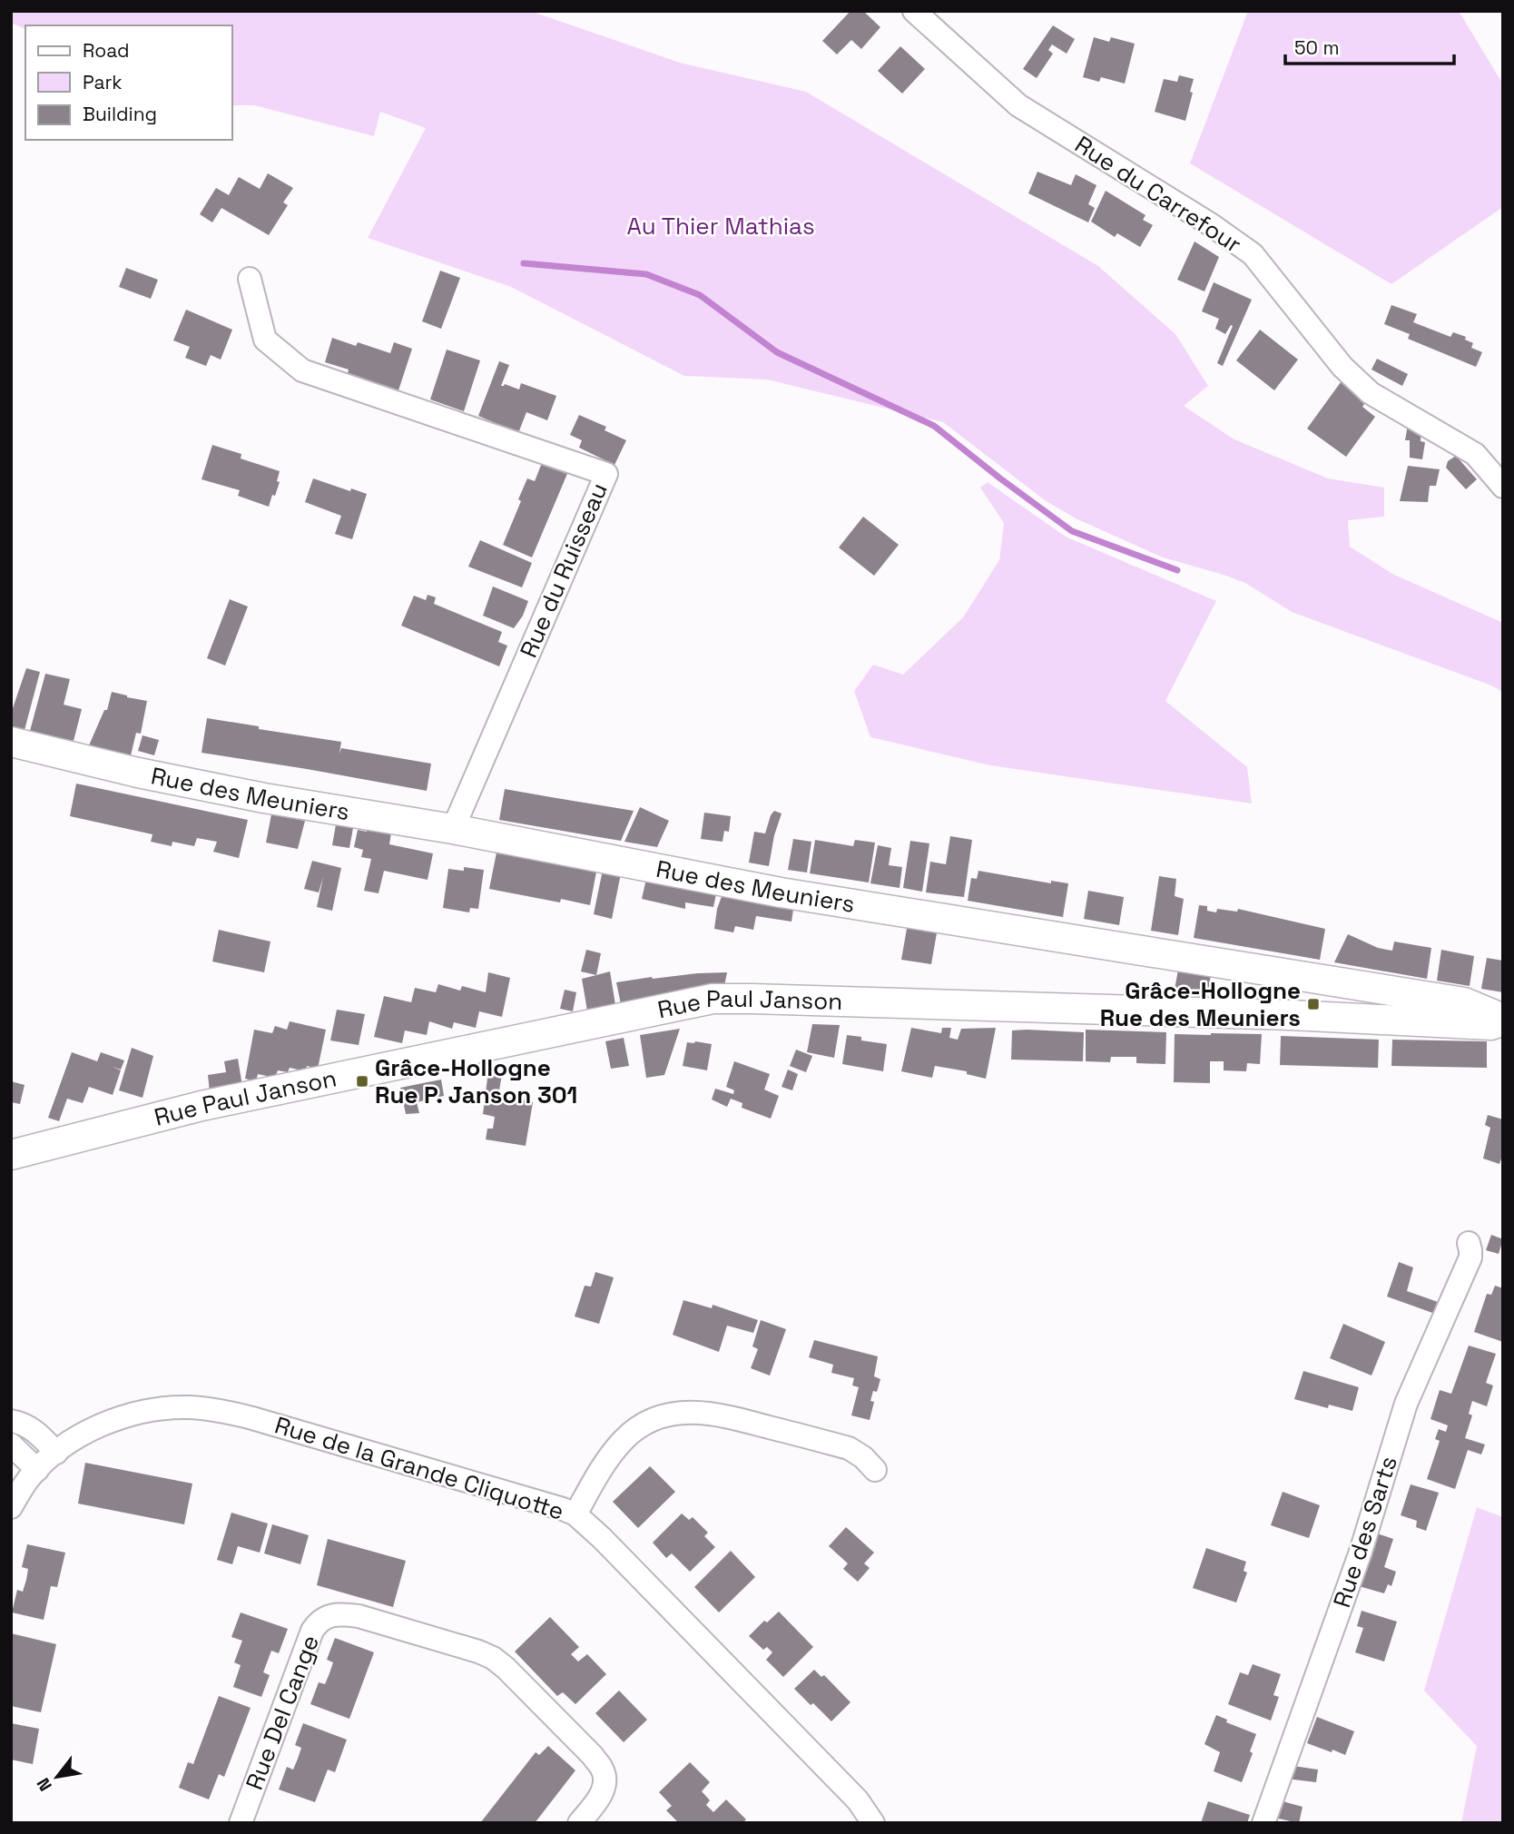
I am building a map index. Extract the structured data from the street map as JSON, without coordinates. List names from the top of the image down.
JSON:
{
  "streets": {
    "street": [
      "Rue du Carrefour",
      "Rue du Ruisseau",
      "Rue des Meuniers",
      "Rue Paul Janson",
      "Rue de la Grande Cliquotte",
      "Rue des Sarts",
      "Rue Del Cange"
    ]
  },
  "crossings": [
    ["Rue du Ruisseau", "Rue des Meuniers"],
    ["Rue des Meuniers", "Rue Paul Janson"]
  ],
  "parks": ["Au Thier Mathias"],
  "places": {
    "transit": ["Grâce-Hollogne Rue des Meuniers", "Grâce-Hollogne Rue P. Janson 301"]
  },
  "legend": ["Road", "Park", "Building"],
  "scale_bar": "50 m",
  "north": "bottom left"
}
